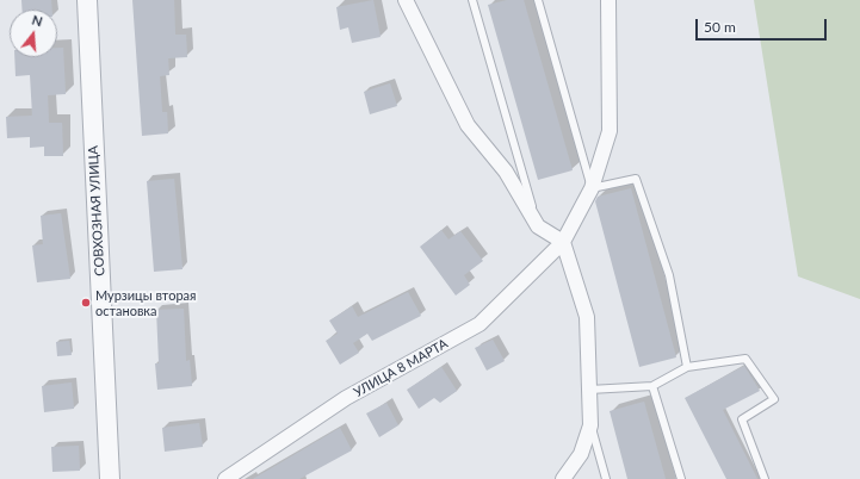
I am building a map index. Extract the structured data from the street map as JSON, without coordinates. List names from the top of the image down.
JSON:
{
  "streets": {
    "street": ["СОВХОЗНАЯ УЛИЦА", "УЛИЦА 8 МАРТА"]
  },
  "places": ["Мурзицы вторая остановка"],
  "scale_bar": "50 m",
  "north": "top"
}
